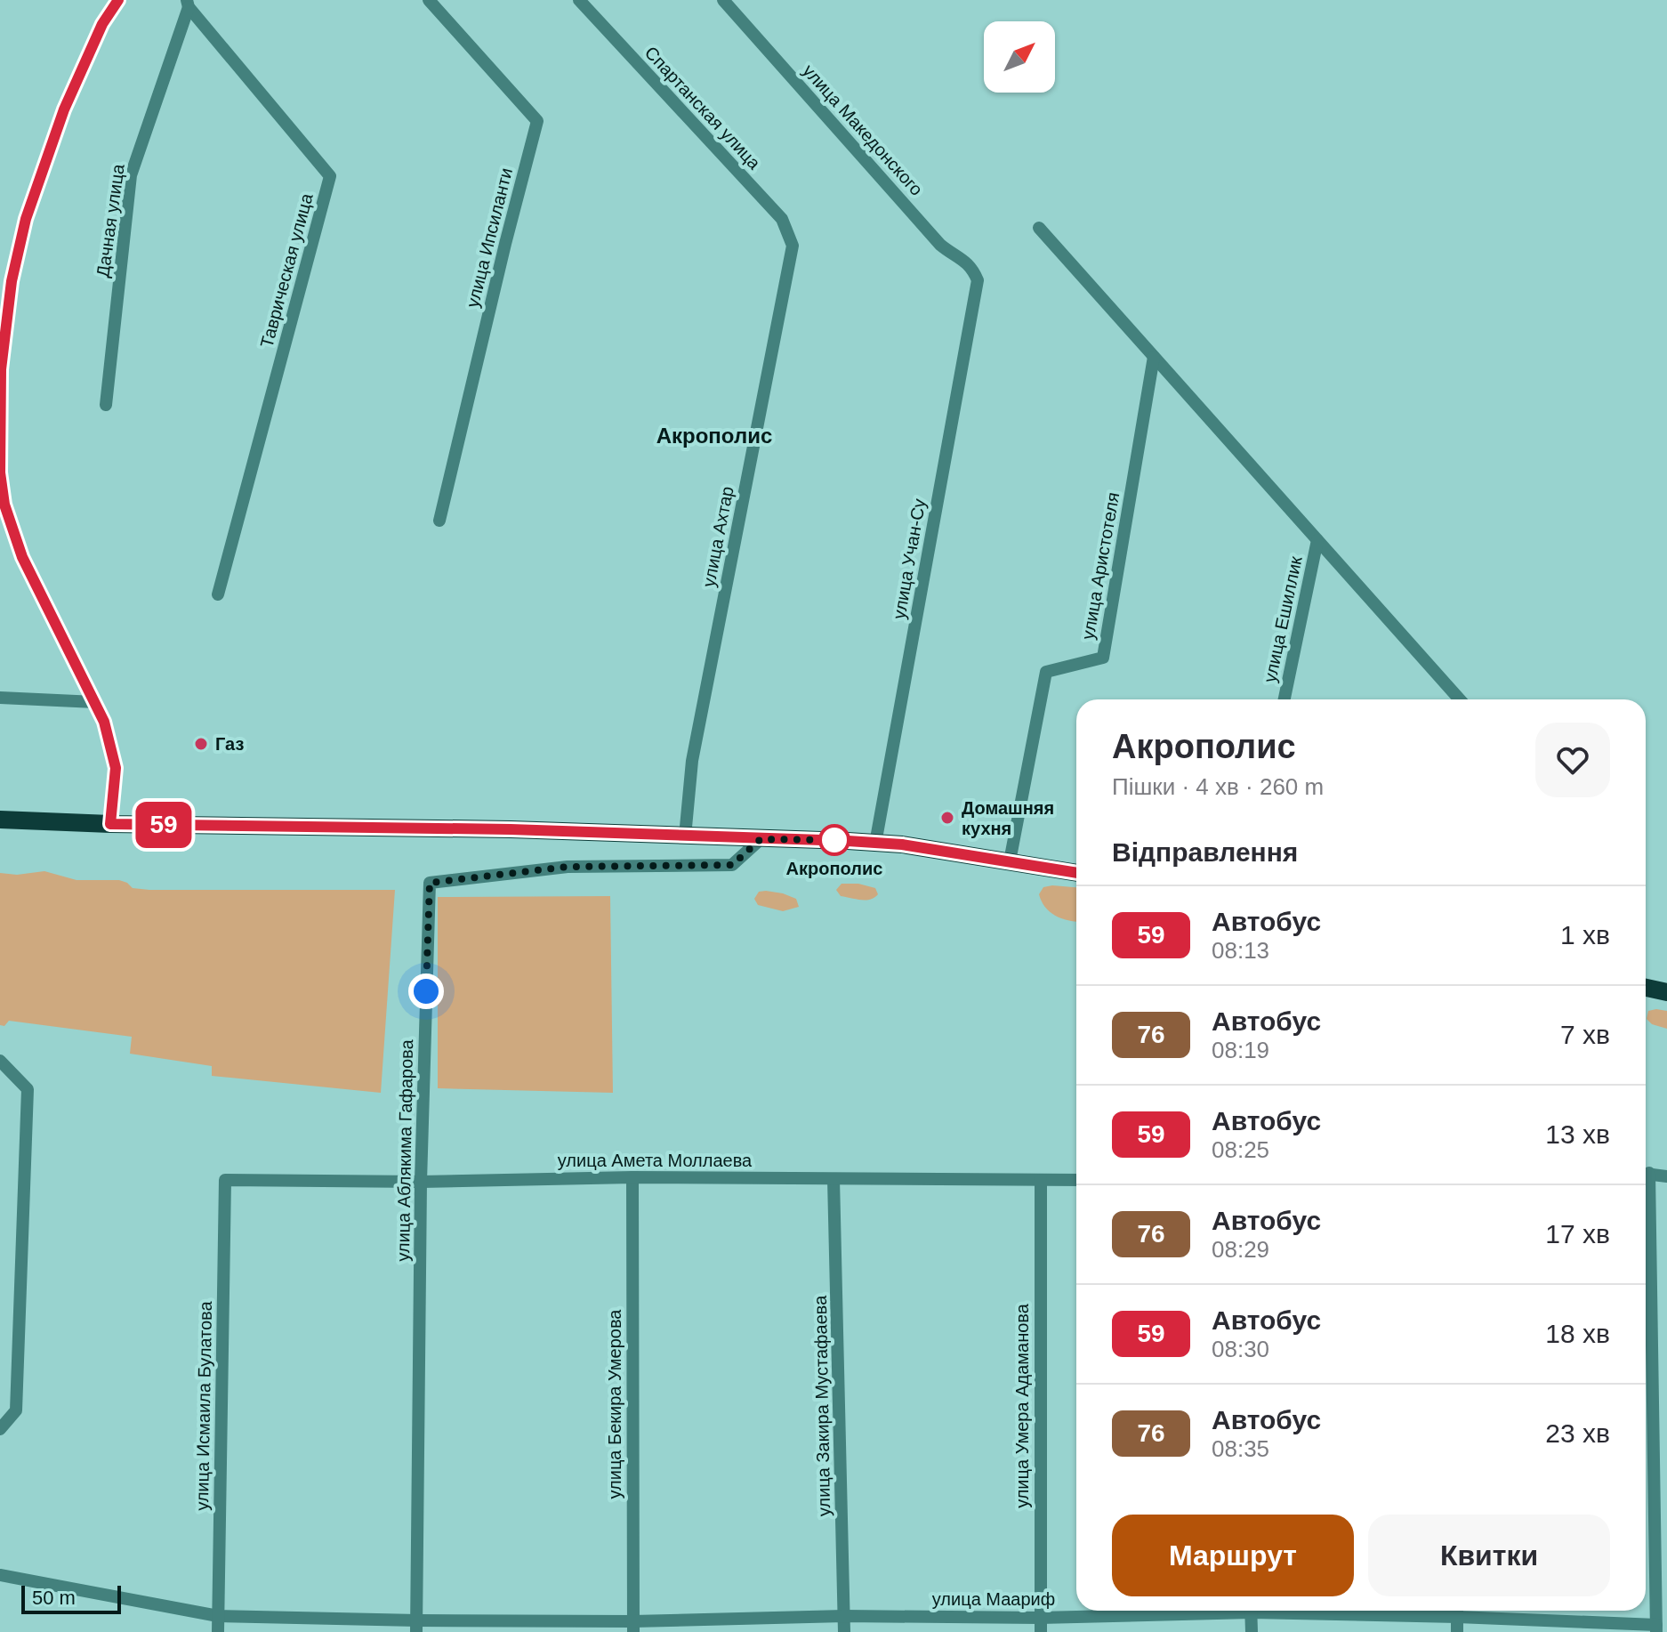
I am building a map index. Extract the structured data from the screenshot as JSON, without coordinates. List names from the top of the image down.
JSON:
{
  "streets": {
    "street": [
      "Спартанская улица",
      "улица Македонского",
      "Дачная улица",
      "улица Ипсиланти",
      "Таврическая улица",
      "улица Ахтар",
      "улица Учан-Су",
      "улица Аристотеля",
      "улица Ешиллик",
      "улица Аблякима Гафарова",
      "улица Амета Моллаева",
      "улица Бекира Умерова",
      "улица Исмаила Булатова",
      "улица Закира Мустафаева",
      "улица Умера Адаманова",
      "улица Маариф"
    ]
  },
  "crossings": [
    ["Спартанская улица", "улица Ахтар"],
    ["улица Македонского", "улица Учан-Су"],
    ["Дачная улица", "Таврическая улица"],
    ["улица Аблякима Гафарова", "улица Амета Моллаева"],
    ["улица Аблякима Гафарова", "улица Маариф"],
    ["улица Амета Моллаева", "улица Бекира Умерова"],
    ["улица Амета Моллаева", "улица Исмаила Булатова"],
    ["улица Амета Моллаева", "улица Закира Мустафаева"],
    ["улица Амета Моллаева", "улица Умера Адаманова"],
    ["улица Бекира Умерова", "улица Маариф"],
    ["улица Исмаила Булатова", "улица Маариф"],
    ["улица Закира Мустафаева", "улица Маариф"],
    ["улица Умера Адаманова", "улица Маариф"]
  ],
  "districts": ["Акрополис"],
  "places": ["Газ", "Домашняя кухня", "Акрополис"],
  "lines": ["bus line 59"],
  "scale_bar": "50 m",
  "north": "top right",
  "page": {
    "on_map": "59",
    "heading": [
      ["Акрополис", "Пішки · 4 хв · 260 m"],
      "Відправлення"
    ],
    "list": [
      {
        "mark": "59",
        "name": "Автобус",
        "note": "08:13",
        "value": "1 хв"
      },
      {
        "mark": "76",
        "name": "Автобус",
        "note": "08:19",
        "value": "7 хв"
      },
      {
        "mark": "59",
        "name": "Автобус",
        "note": "08:25",
        "value": "13 хв"
      },
      {
        "mark": "76",
        "name": "Автобус",
        "note": "08:29",
        "value": "17 хв"
      },
      {
        "mark": "59",
        "name": "Автобус",
        "note": "08:30",
        "value": "18 хв"
      },
      {
        "mark": "76",
        "name": "Автобус",
        "note": "08:35",
        "value": "23 хв"
      }
    ],
    "buttons": ["Маршрут", "Квитки"],
    "scale": "50 m"
  }
}
